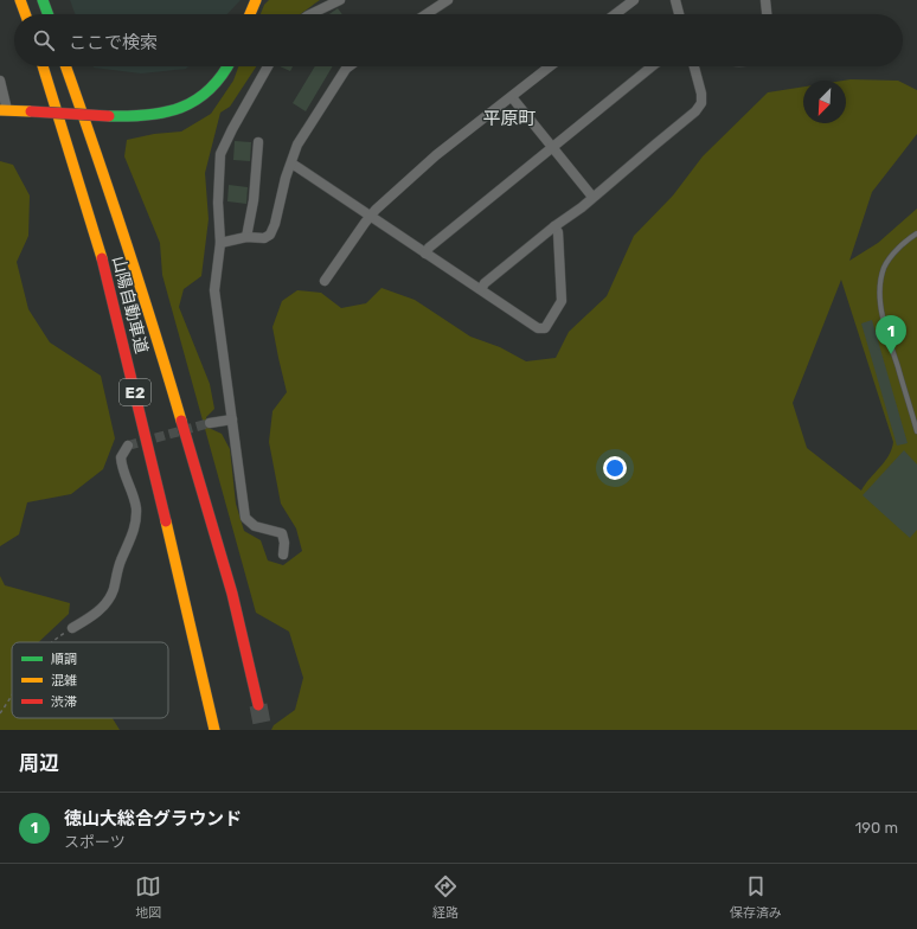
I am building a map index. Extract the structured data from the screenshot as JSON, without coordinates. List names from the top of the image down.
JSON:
{
  "streets": {
    "main road": ["山陽自動車道", "E2"]
  },
  "districts": ["平原町"],
  "legend": ["順調", "混雑", "渋滞"],
  "north": "bottom left",
  "page": {
    "search": "ここで検索",
    "pins": "1",
    "heading": "周辺",
    "list": [
      {
        "mark": "1",
        "name": "徳山大総合グラウンド",
        "note": "スポーツ",
        "value": "190 m"
      }
    ],
    "nav": ["地図", "経路", "保存済み"]
  }
}
